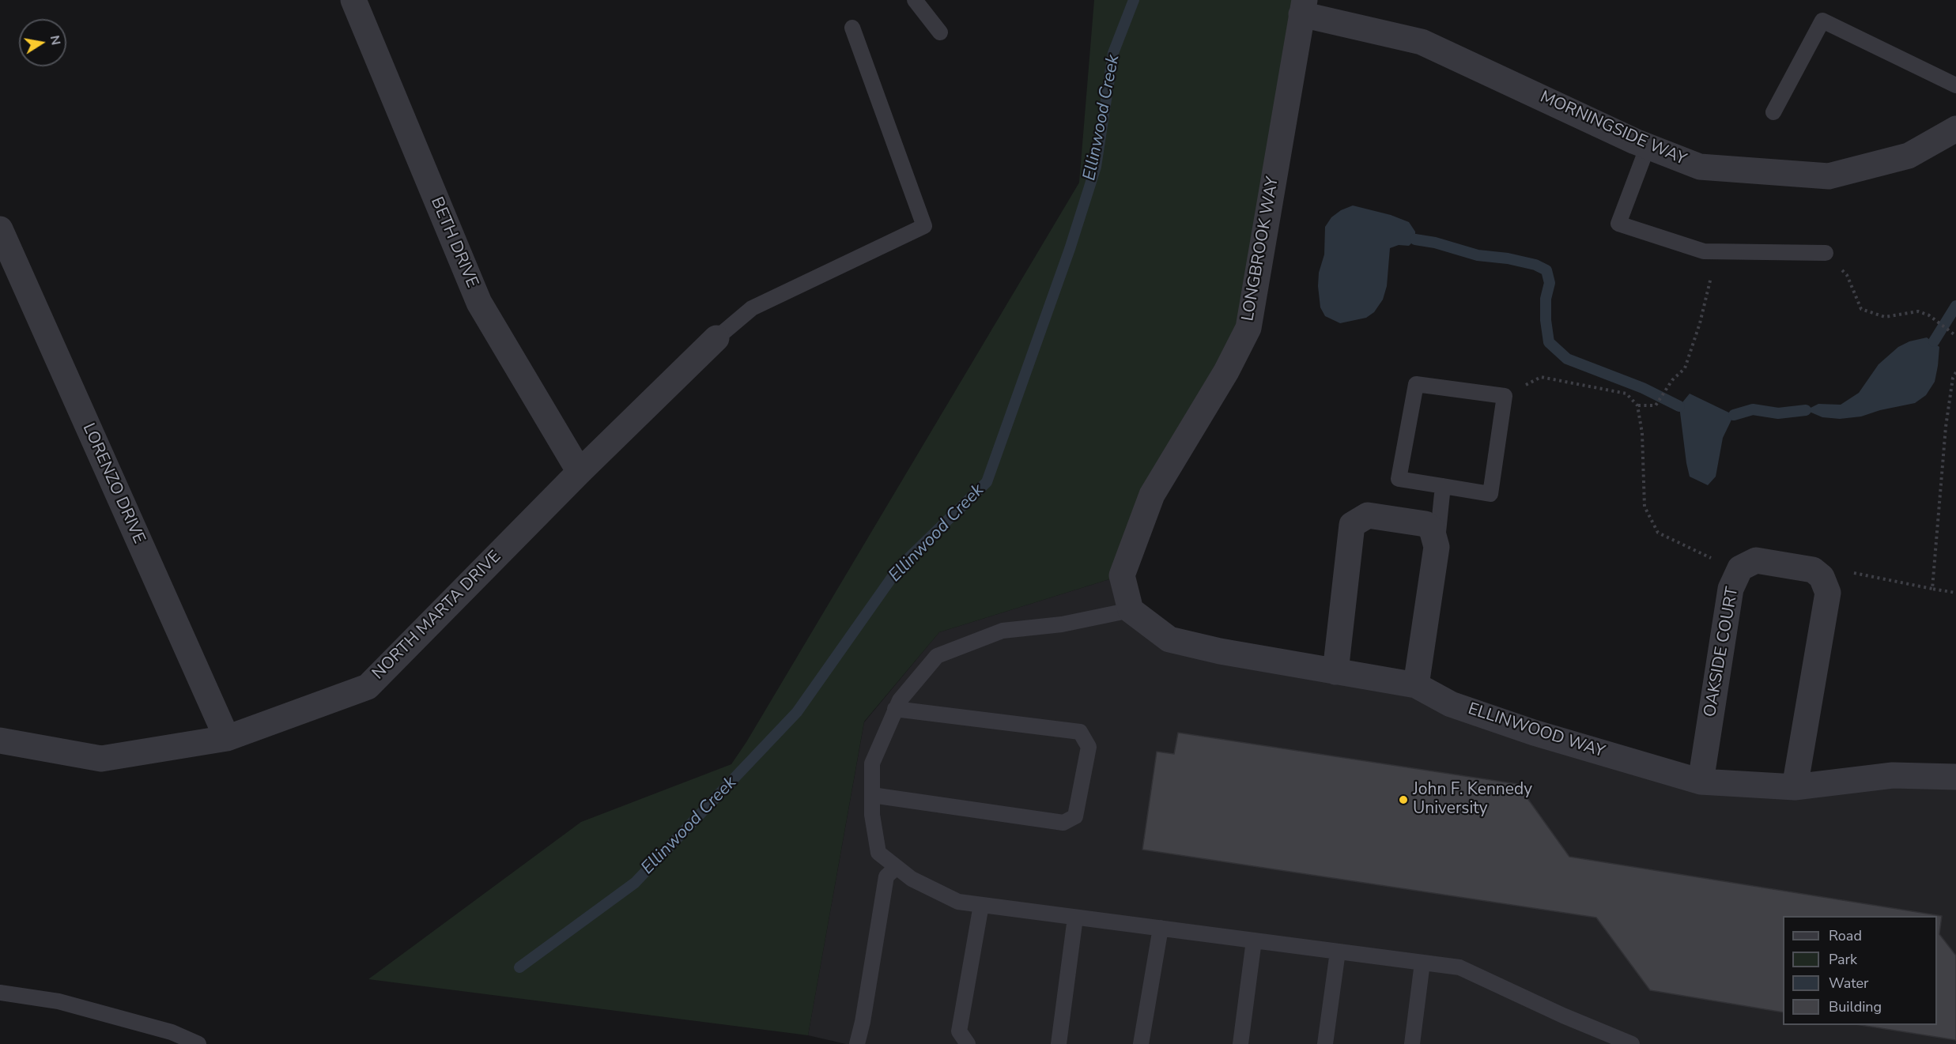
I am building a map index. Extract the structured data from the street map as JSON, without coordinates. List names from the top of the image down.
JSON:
{
  "streets": {
    "street": [
      "MORNINGSIDE WAY",
      "BETH DRIVE",
      "LONGBROOK WAY",
      "LORENZO DRIVE",
      "NORTH MARTA DRIVE",
      "OAKSIDE COURT",
      "ELLINWOOD WAY"
    ]
  },
  "crossings": [
    ["MORNINGSIDE WAY", "LONGBROOK WAY"],
    ["BETH DRIVE", "NORTH MARTA DRIVE"],
    ["LONGBROOK WAY", "ELLINWOOD WAY"],
    ["LORENZO DRIVE", "NORTH MARTA DRIVE"],
    ["OAKSIDE COURT", "ELLINWOOD WAY"]
  ],
  "water": ["Ellinwood Creek"],
  "places": ["John F. Kennedy University"],
  "legend": [
    "Road",
    "Park",
    "Water",
    "Building"
  ],
  "north": "right"
}
